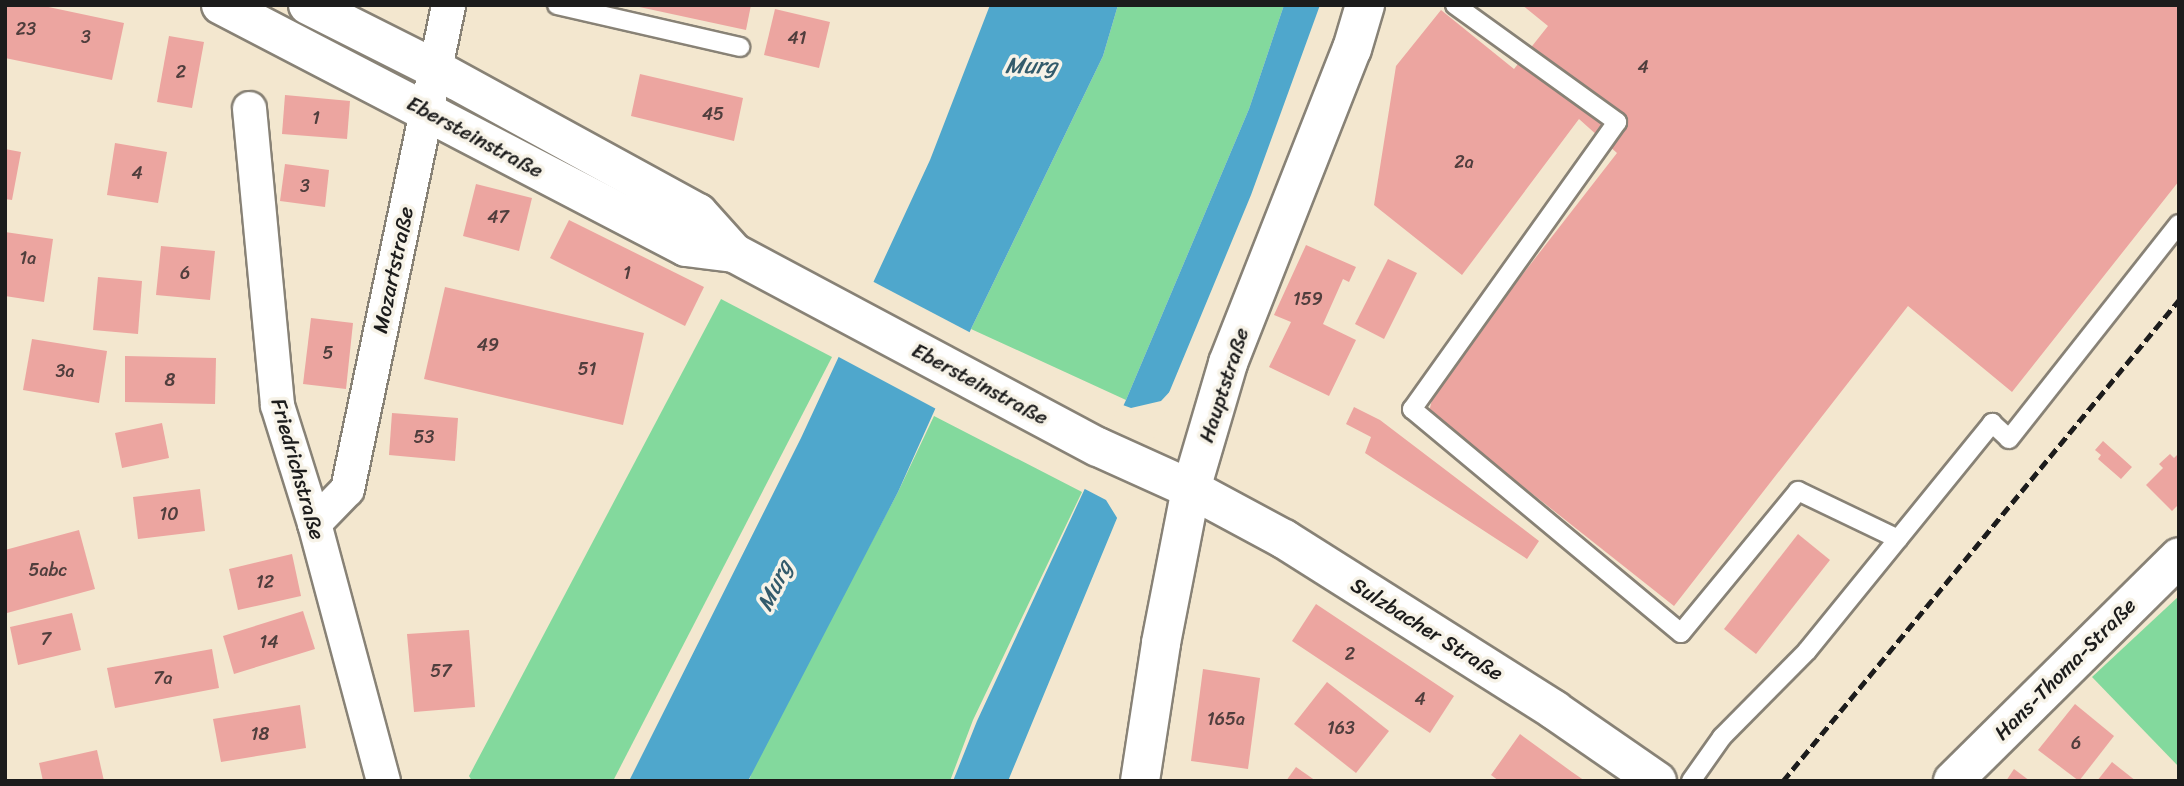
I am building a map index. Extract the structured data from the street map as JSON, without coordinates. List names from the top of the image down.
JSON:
{
  "streets": {
    "street": [
      "Ebersteinstraße",
      "Mozartstraße",
      "Hauptstraße",
      "Friedrichstraße",
      "Sulzbacher Straße",
      "Hans-Thoma-Straße"
    ]
  },
  "crossings": [
    ["Ebersteinstraße", "Mozartstraße"],
    ["Ebersteinstraße", "Hauptstraße"],
    ["Ebersteinstraße", "Sulzbacher Straße"],
    ["Mozartstraße", "Friedrichstraße"],
    ["Hauptstraße", "Sulzbacher Straße"]
  ],
  "water": ["Murg"],
  "house_numbers": [
    "23",
    "3",
    "41",
    "4",
    "2",
    "45",
    "1",
    "2a",
    "4",
    "3",
    "47",
    "1a",
    "6",
    "1",
    "159",
    "49",
    "5",
    "51",
    "3a",
    "8",
    "53",
    "10",
    "5abc",
    "12",
    "7",
    "14",
    "2",
    "57",
    "7a",
    "4",
    "165a",
    "163",
    "18",
    "6"
  ]
}
